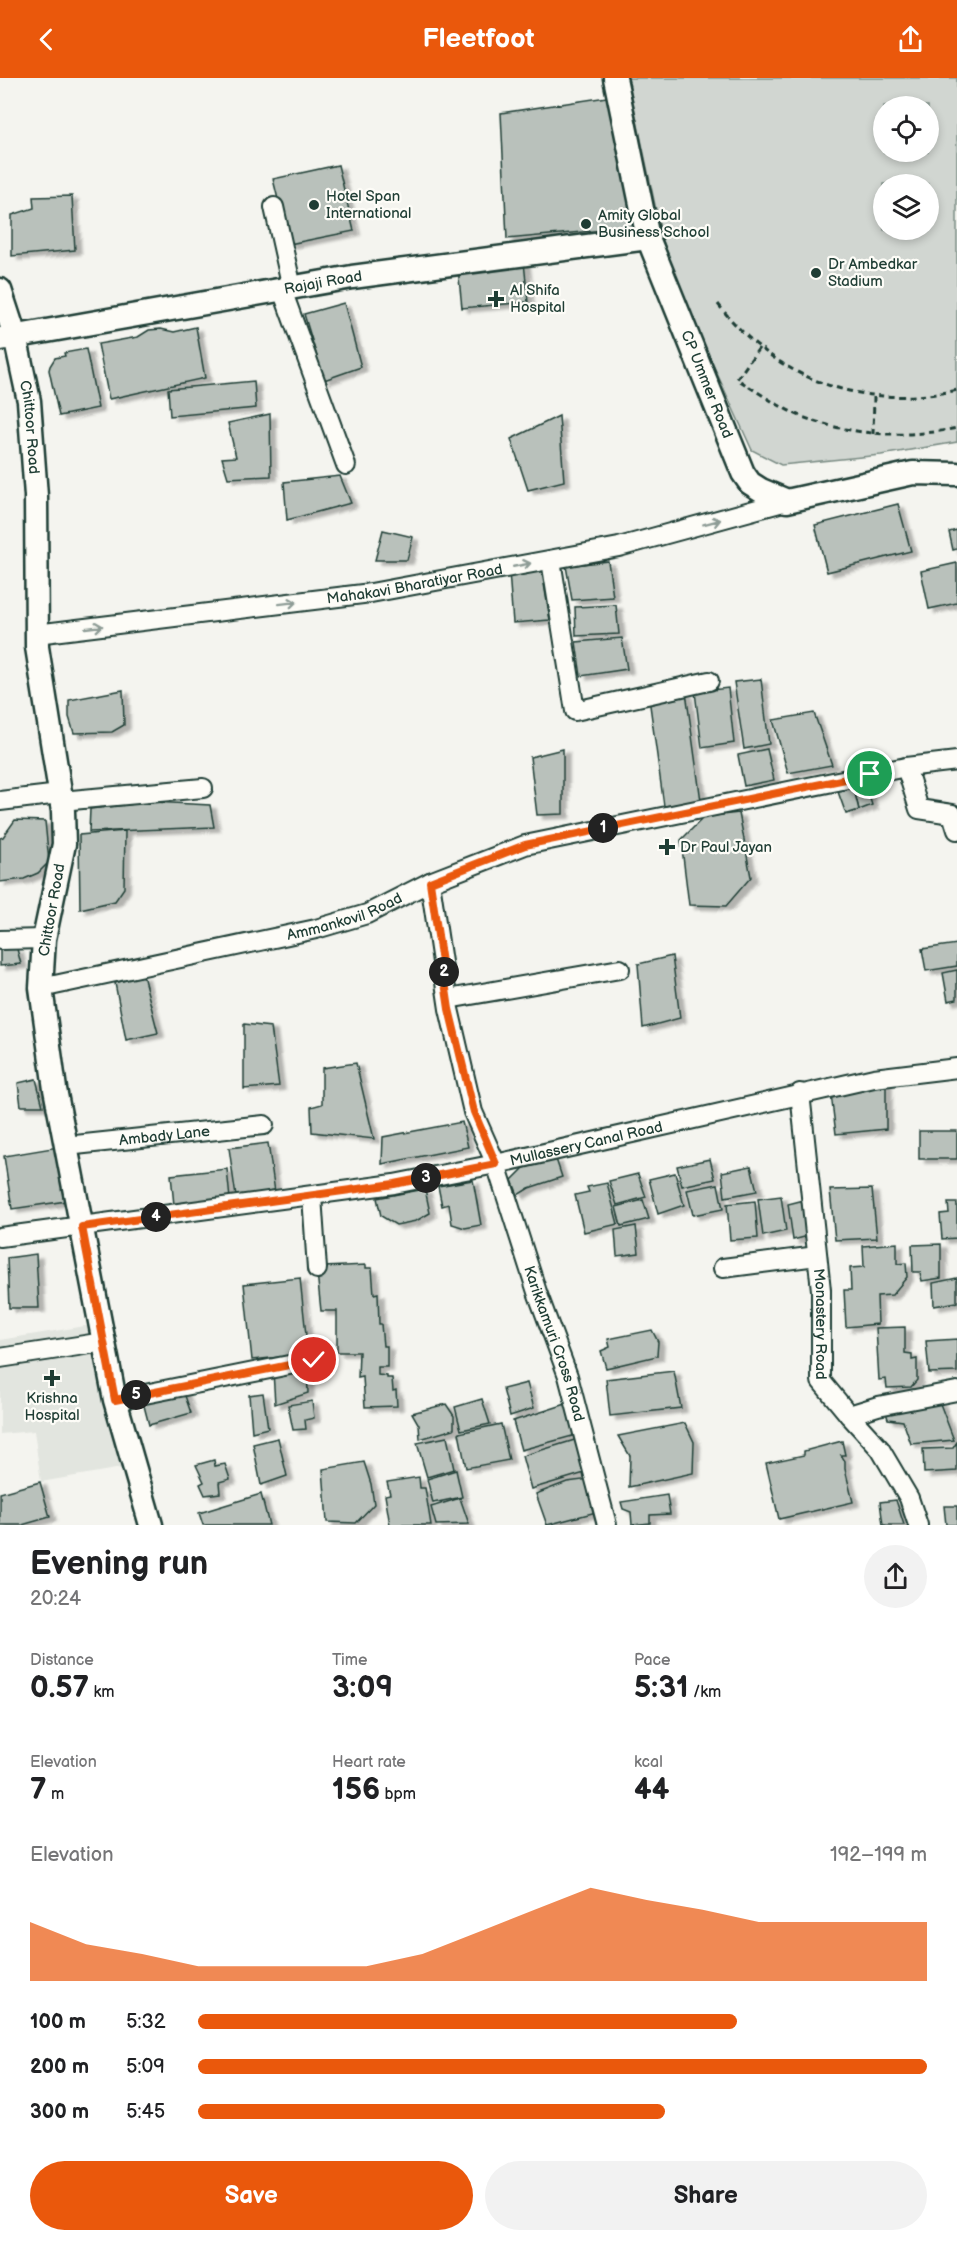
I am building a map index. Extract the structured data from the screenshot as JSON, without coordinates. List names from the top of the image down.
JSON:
{
  "streets": {
    "main road": ["Rajaji Road", "CP Ummer Road", "Chittoor Road"],
    "street": [
      "Mahakavi Bharatiyar Road",
      "Ammankovil Road",
      "Ambady Lane",
      "Mullassery Canal Road",
      "Monastery Road",
      "Karikkamuri Cross Road"
    ]
  },
  "crossings": [
    ["Rajaji Road", "CP Ummer Road"],
    ["Rajaji Road", "Chittoor Road"],
    ["CP Ummer Road", "Mahakavi Bharatiyar Road"],
    ["Chittoor Road", "Mahakavi Bharatiyar Road"],
    ["Chittoor Road", "Ammankovil Road"],
    ["Chittoor Road", "Ambady Lane"],
    ["Chittoor Road", "Mullassery Canal Road"],
    ["Ammankovil Road", "Karikkamuri Cross Road"],
    ["Mullassery Canal Road", "Monastery Road"],
    ["Mullassery Canal Road", "Karikkamuri Cross Road"]
  ],
  "one_way": ["Mahakavi Bharatiyar Road"],
  "places": {
    "other": ["Hotel Span International", "Amity Global Business School", "Dr Ambedkar Stadium"],
    "health": ["Al Shifa Hospital", "Dr Paul Jayan", "Krishna Hospital"]
  },
  "page": {
    "header": "Fleetfoot",
    "pins": [
      "1",
      "2",
      "3",
      "4",
      "5"
    ],
    "heading": ["Evening run", "20:24"],
    "stats": [
      ["Distance", "0.57 km"],
      ["Time", "3:09"],
      ["Pace", "5:31 /km"],
      ["Elevation", "7 m"],
      ["Heart rate", "156 bpm"],
      ["kcal", "44"]
    ],
    "chart": ["Elevation", "192–199 m"],
    "list": [
      {
        "name": "100 m",
        "note": "5:32"
      },
      {
        "name": "200 m",
        "note": "5:09"
      },
      {
        "name": "300 m",
        "note": "5:45"
      }
    ],
    "buttons": ["Save", "Share"]
  }
}
